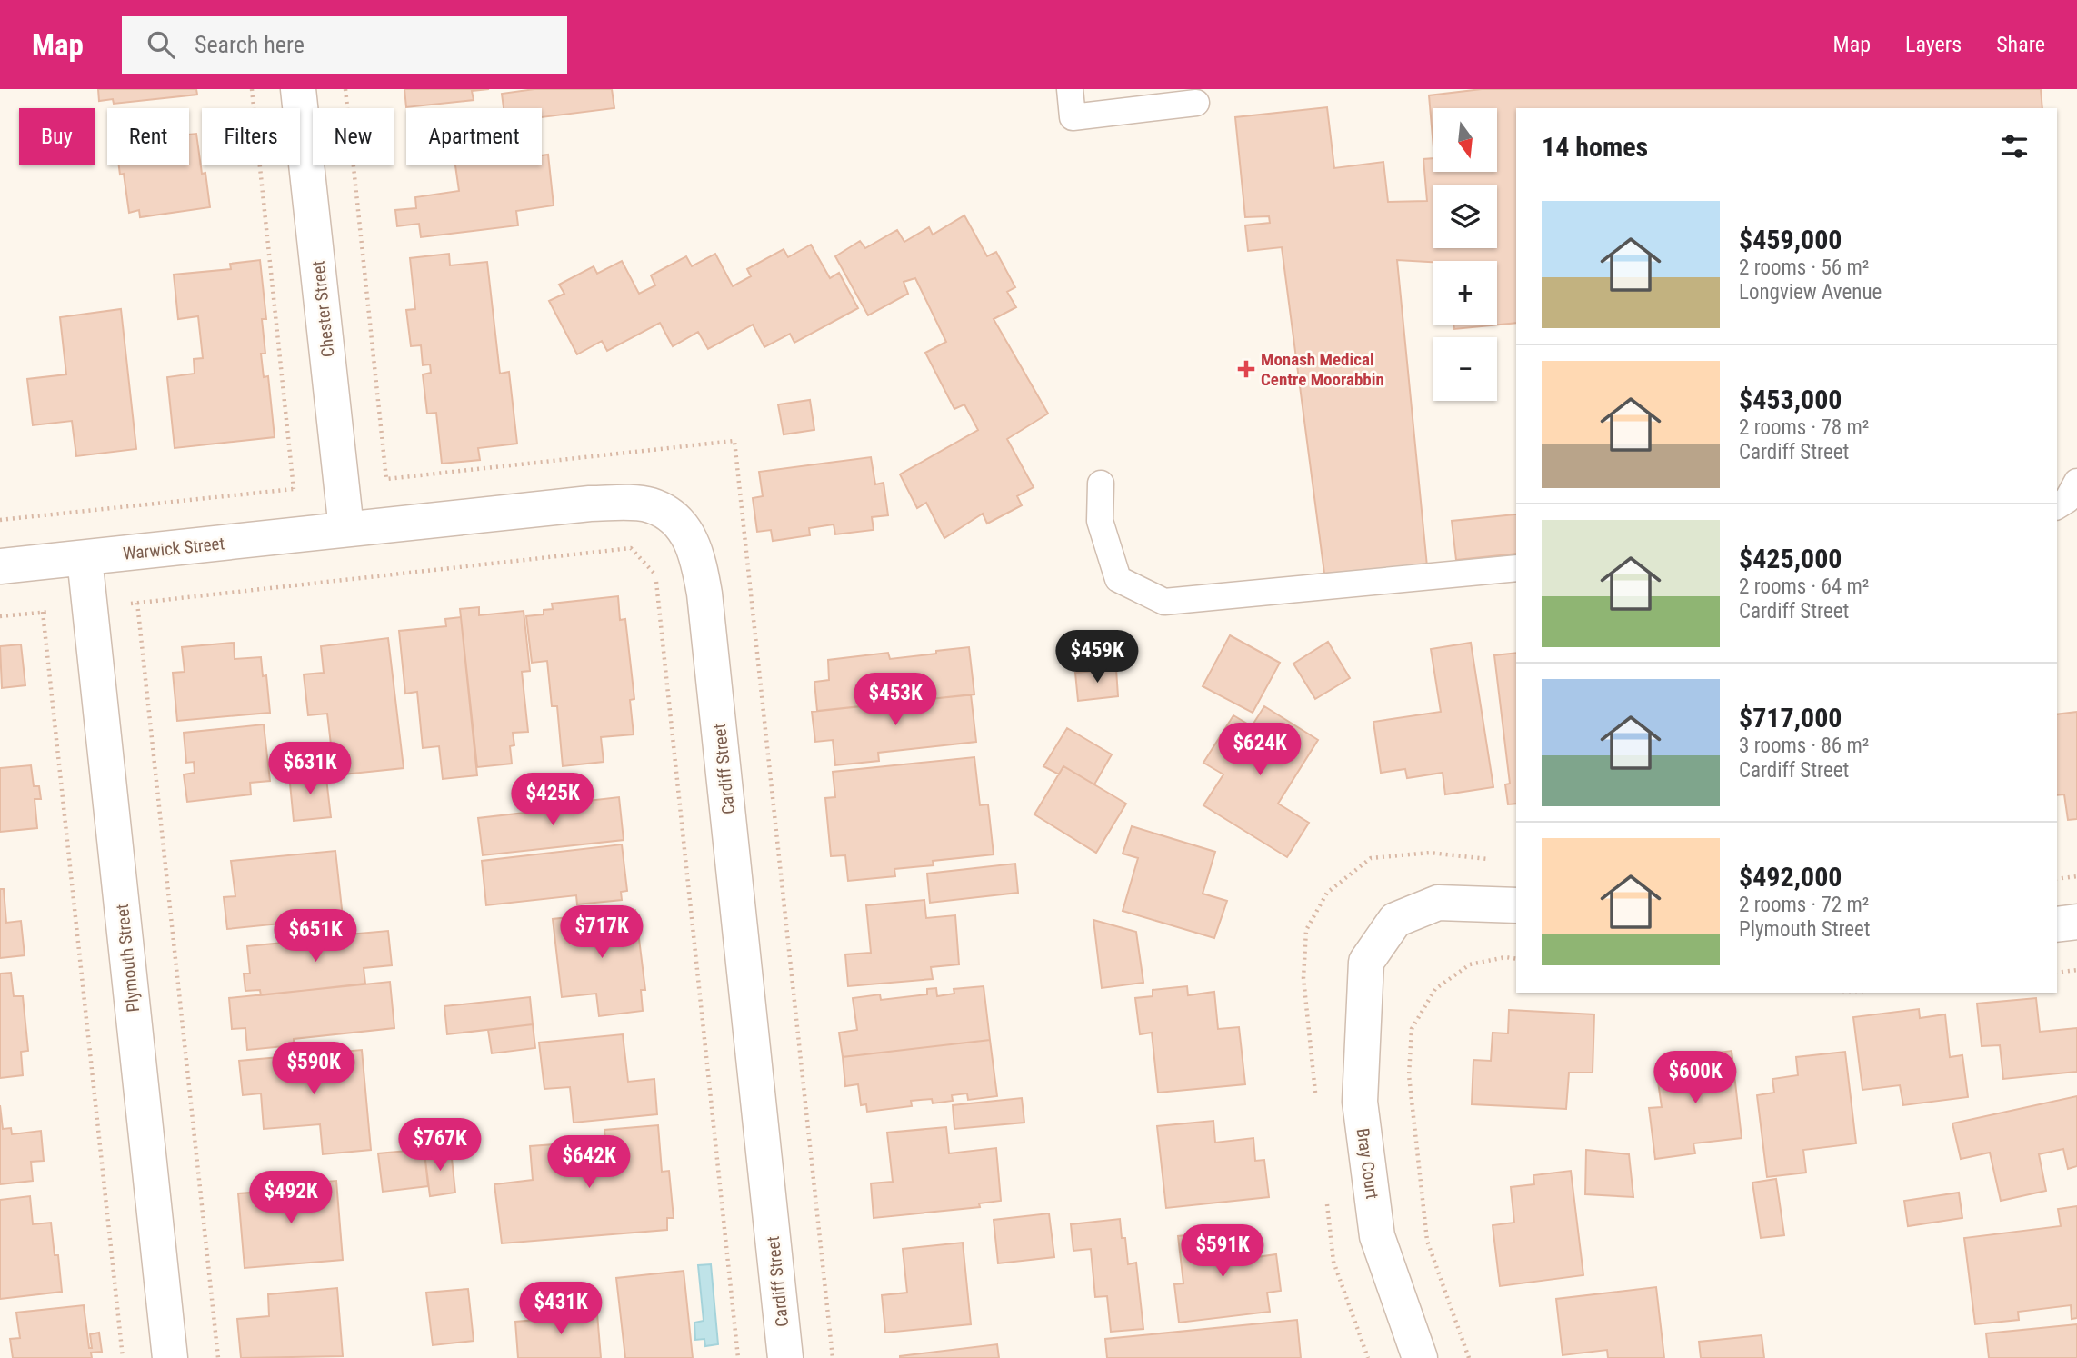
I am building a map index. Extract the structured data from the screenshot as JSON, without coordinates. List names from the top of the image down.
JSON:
{
  "streets": {
    "street": [
      "Chester Street",
      "Warwick Street",
      "Cardiff Street",
      "Plymouth Street",
      "Bray Court"
    ]
  },
  "crossings": [
    ["Chester Street", "Warwick Street"],
    ["Chester Street", "Cardiff Street"],
    ["Warwick Street", "Cardiff Street"],
    ["Warwick Street", "Plymouth Street"]
  ],
  "places": {
    "health": ["Monash Medical Centre Moorabbin"]
  },
  "north": "bottom",
  "page": {
    "header": "Map",
    "search": "Search here",
    "nav": ["Map", "Layers", "Share"],
    "map_buttons": ["+", "−"],
    "chip": [
      "Buy",
      "Rent",
      "Filters",
      "New",
      "Apartment"
    ],
    "heading": "14 homes",
    "list": [
      {
        "name": "$459,000",
        "note": "2 rooms · 56 m² · Longview Avenue"
      },
      {
        "name": "$453,000",
        "note": "2 rooms · 78 m² · Cardiff Street"
      },
      {
        "name": "$425,000",
        "note": "2 rooms · 64 m² · Cardiff Street"
      },
      {
        "name": "$717,000",
        "note": "3 rooms · 86 m² · Cardiff Street"
      },
      {
        "name": "$492,000",
        "note": "2 rooms · 72 m² · Plymouth Street"
      }
    ],
    "price": [
      "$459K",
      "$453K",
      "$624K",
      "$631K",
      "$425K",
      "$717K",
      "$651K",
      "$590K",
      "$600K",
      "$767K",
      "$642K",
      "$492K",
      "$591K",
      "$431K"
    ]
  }
}
